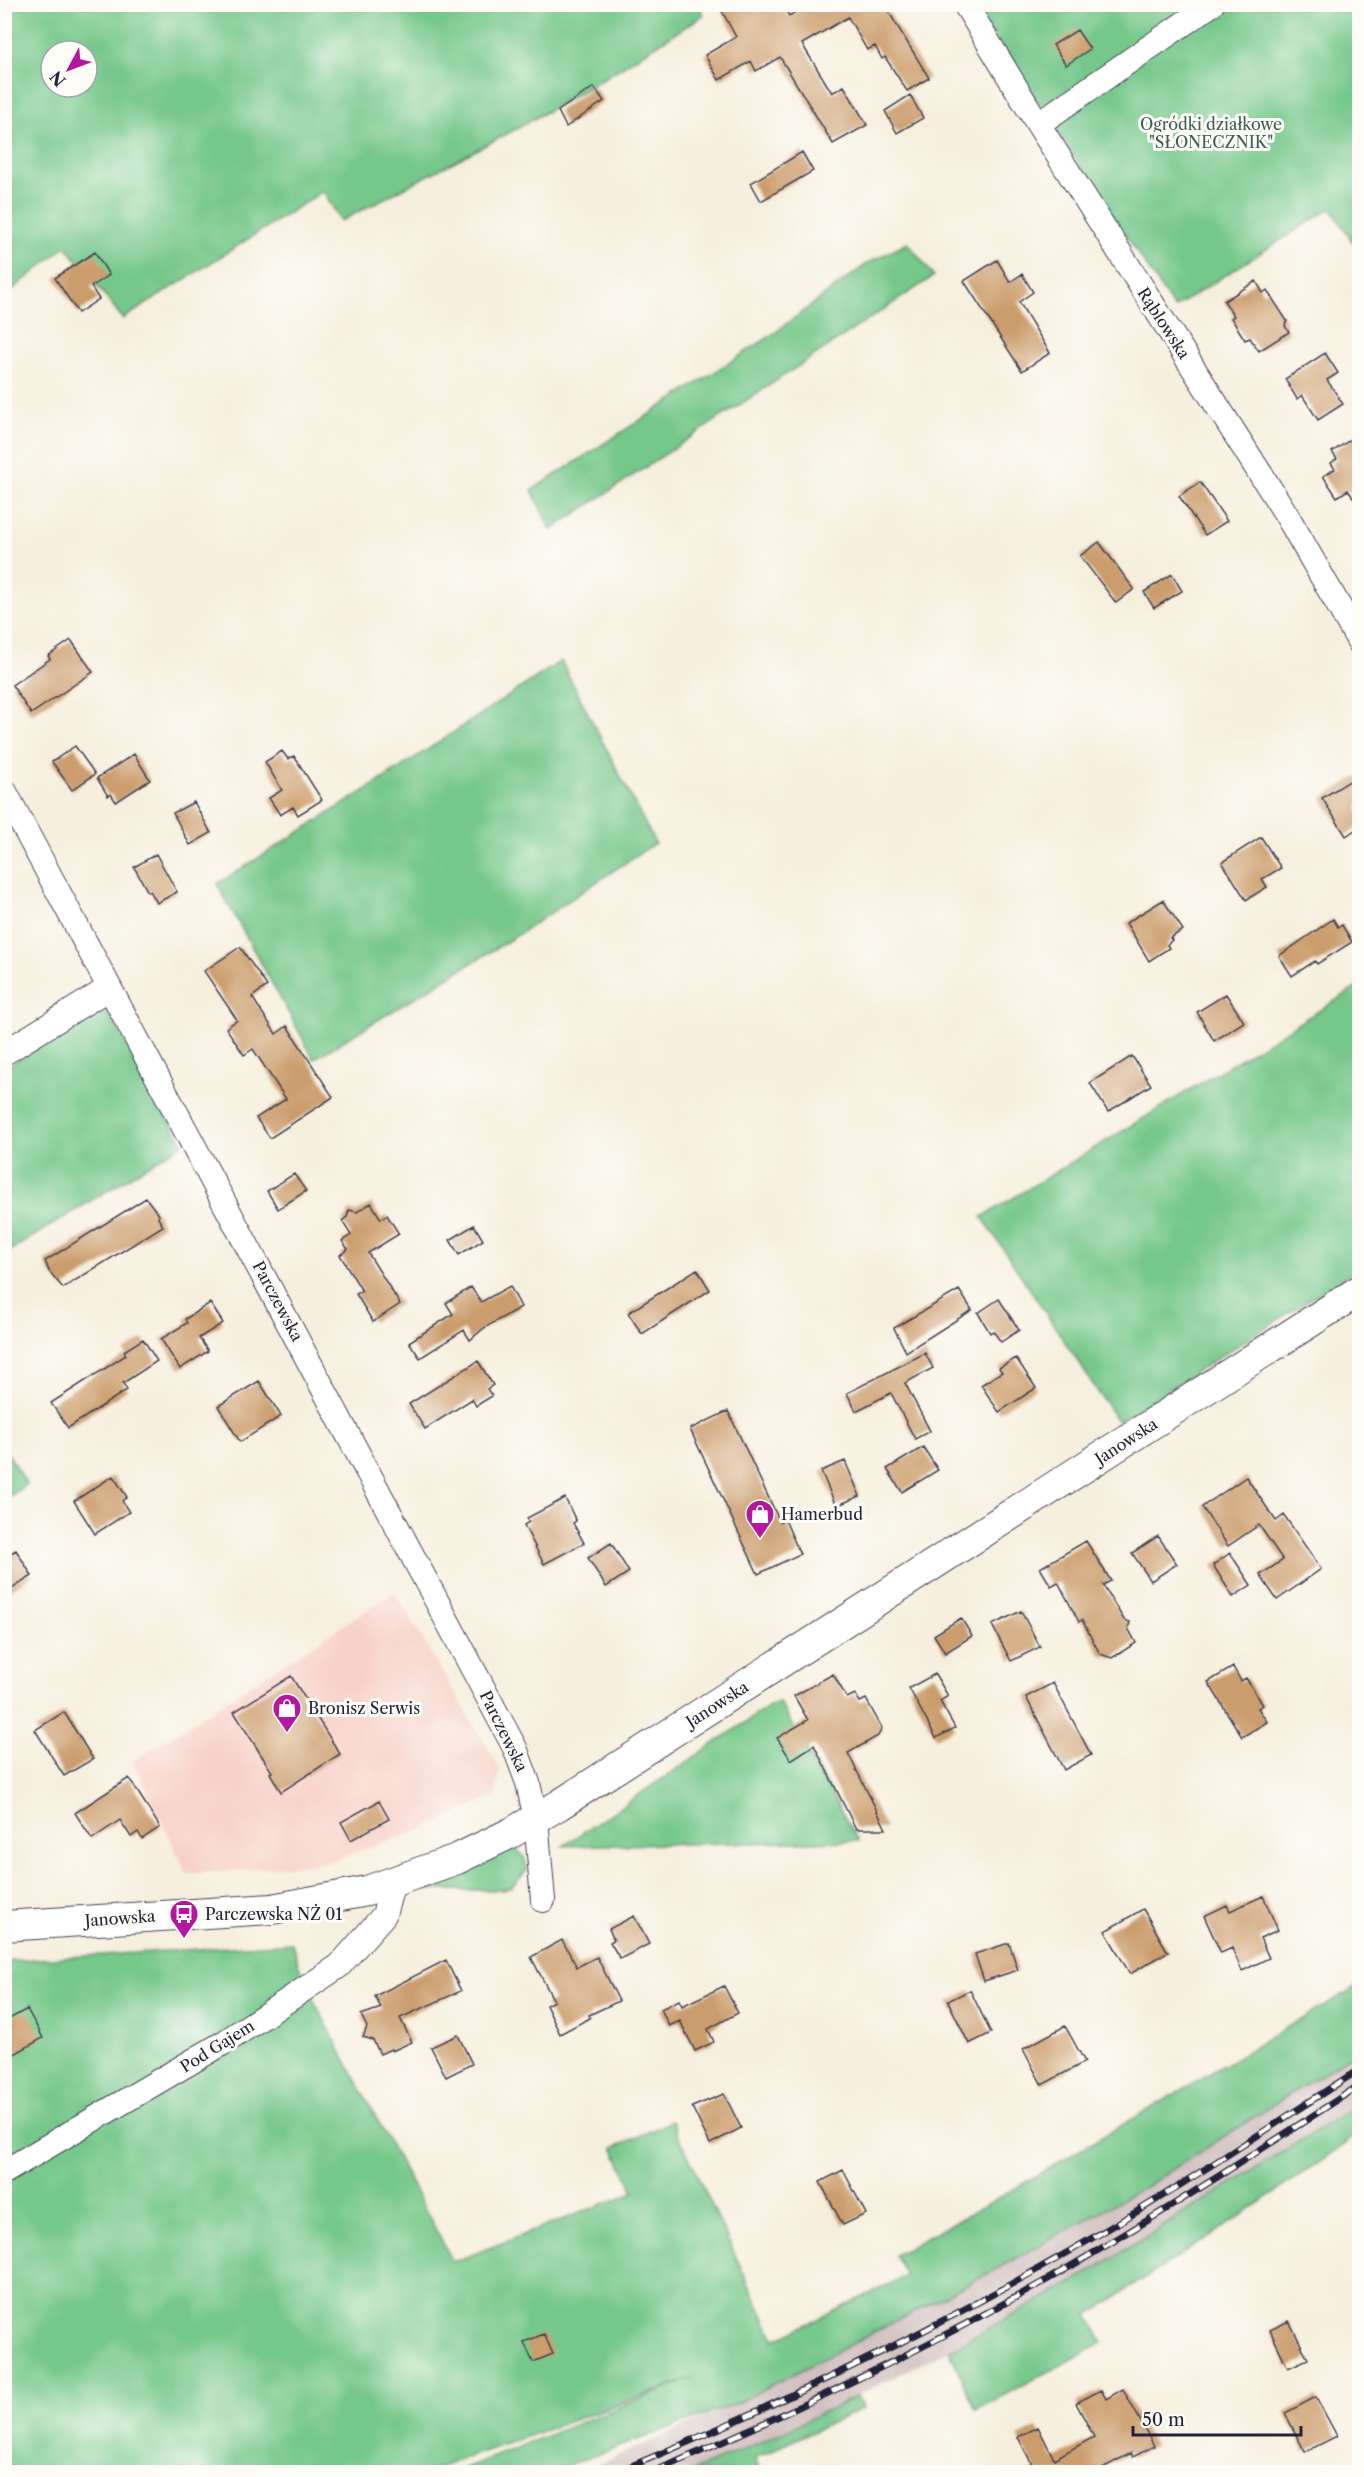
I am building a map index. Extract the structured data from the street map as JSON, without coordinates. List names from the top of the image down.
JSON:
{
  "streets": {
    "street": [
      "Rąblowska",
      "Parczewska",
      "Janowska",
      "Pod Gajem"
    ]
  },
  "crossings": [
    ["Parczewska", "Janowska"],
    ["Janowska", "Pod Gajem"]
  ],
  "parks": ["Ogródki działkowe \"SŁONECZNIK\""],
  "places": {
    "shop": ["Hamerbud", "Bronisz Serwis"],
    "bus stop": ["Parczewska NŻ 01"]
  },
  "scale_bar": "50 m",
  "north": "bottom left"
}
